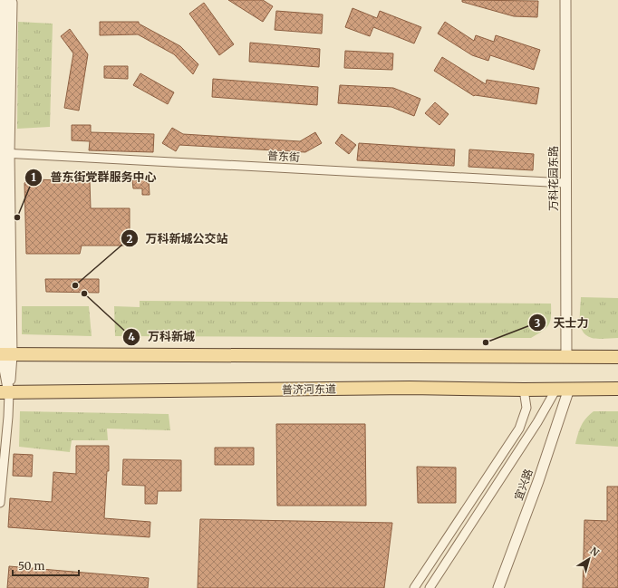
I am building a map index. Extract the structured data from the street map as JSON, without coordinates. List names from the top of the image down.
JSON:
{
  "streets": {
    "main road": ["普济河东道"],
    "street": ["普东街", "万科花园东路", "宜兴路"]
  },
  "crossings": [
    ["普东街", "万科花园东路"],
    ["普济河东道", "宜兴路"]
  ],
  "places": [
    "普东街党群服务中心",
    "万科新城公交站",
    "万科新城",
    "天士力"
  ],
  "scale_bar": "50 m",
  "north": "top right"
}
